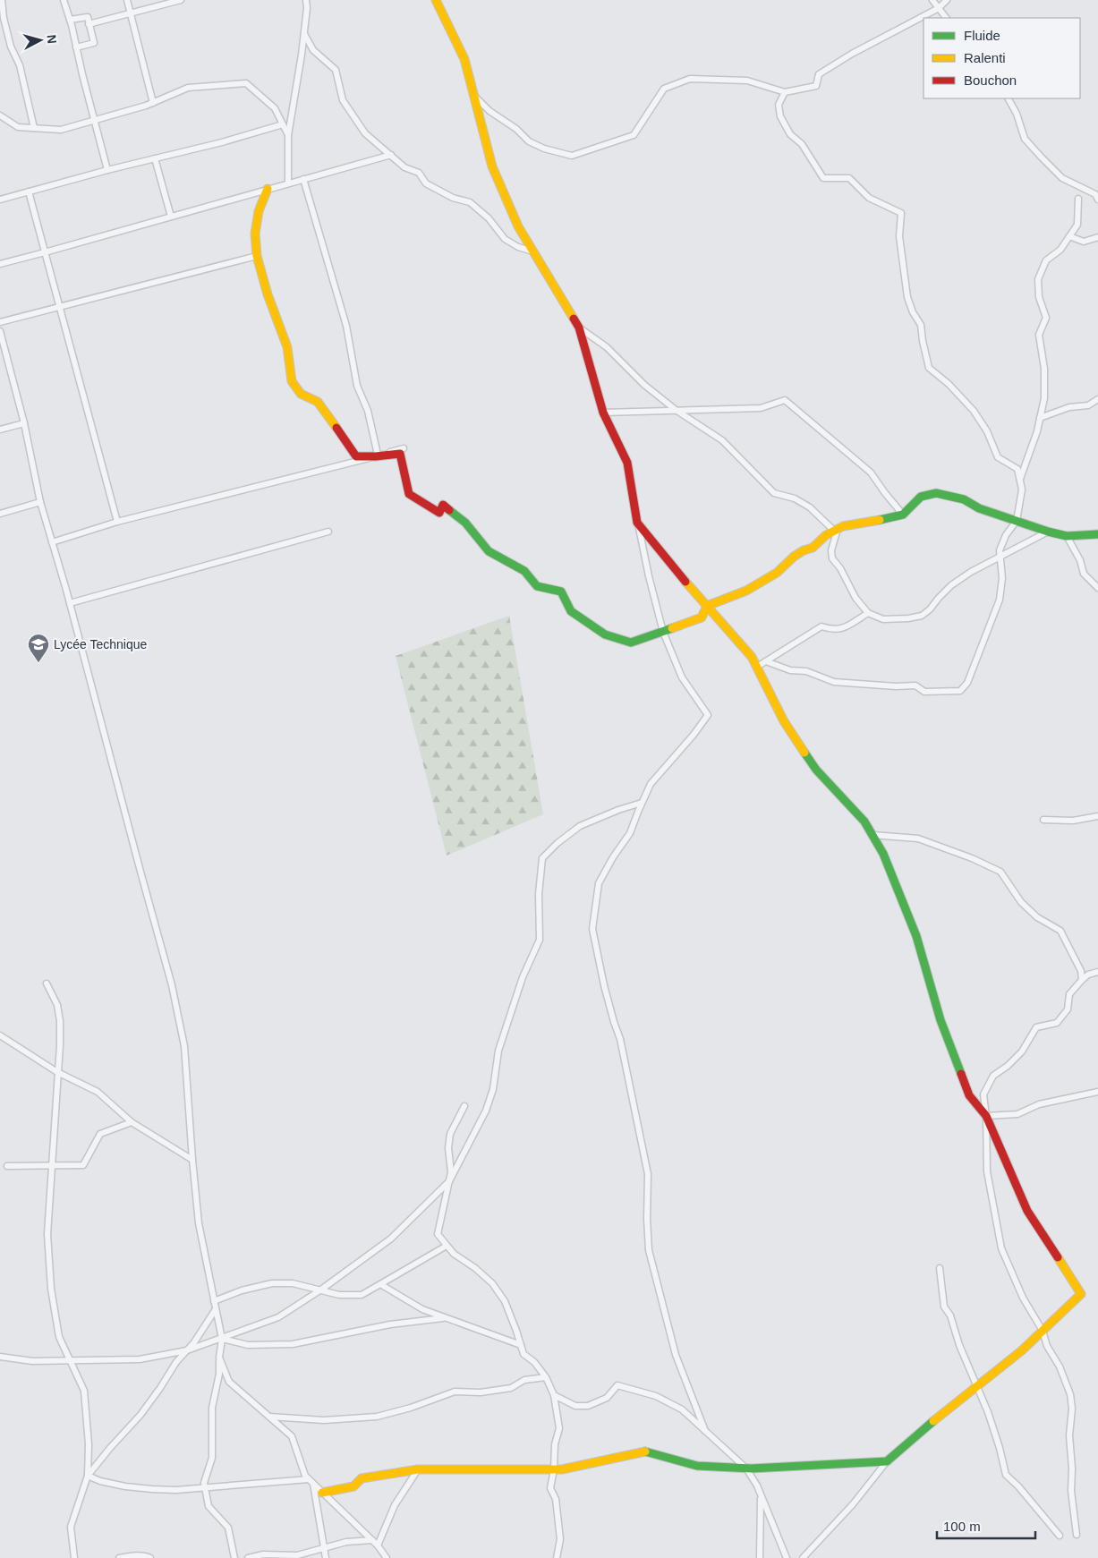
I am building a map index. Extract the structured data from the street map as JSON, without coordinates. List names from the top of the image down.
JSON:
{
  "places": {
    "school or university": ["Lycée Technique"]
  },
  "legend": ["Fluide", "Ralenti", "Bouchon"],
  "scale_bar": "100 m",
  "north": "right"
}
